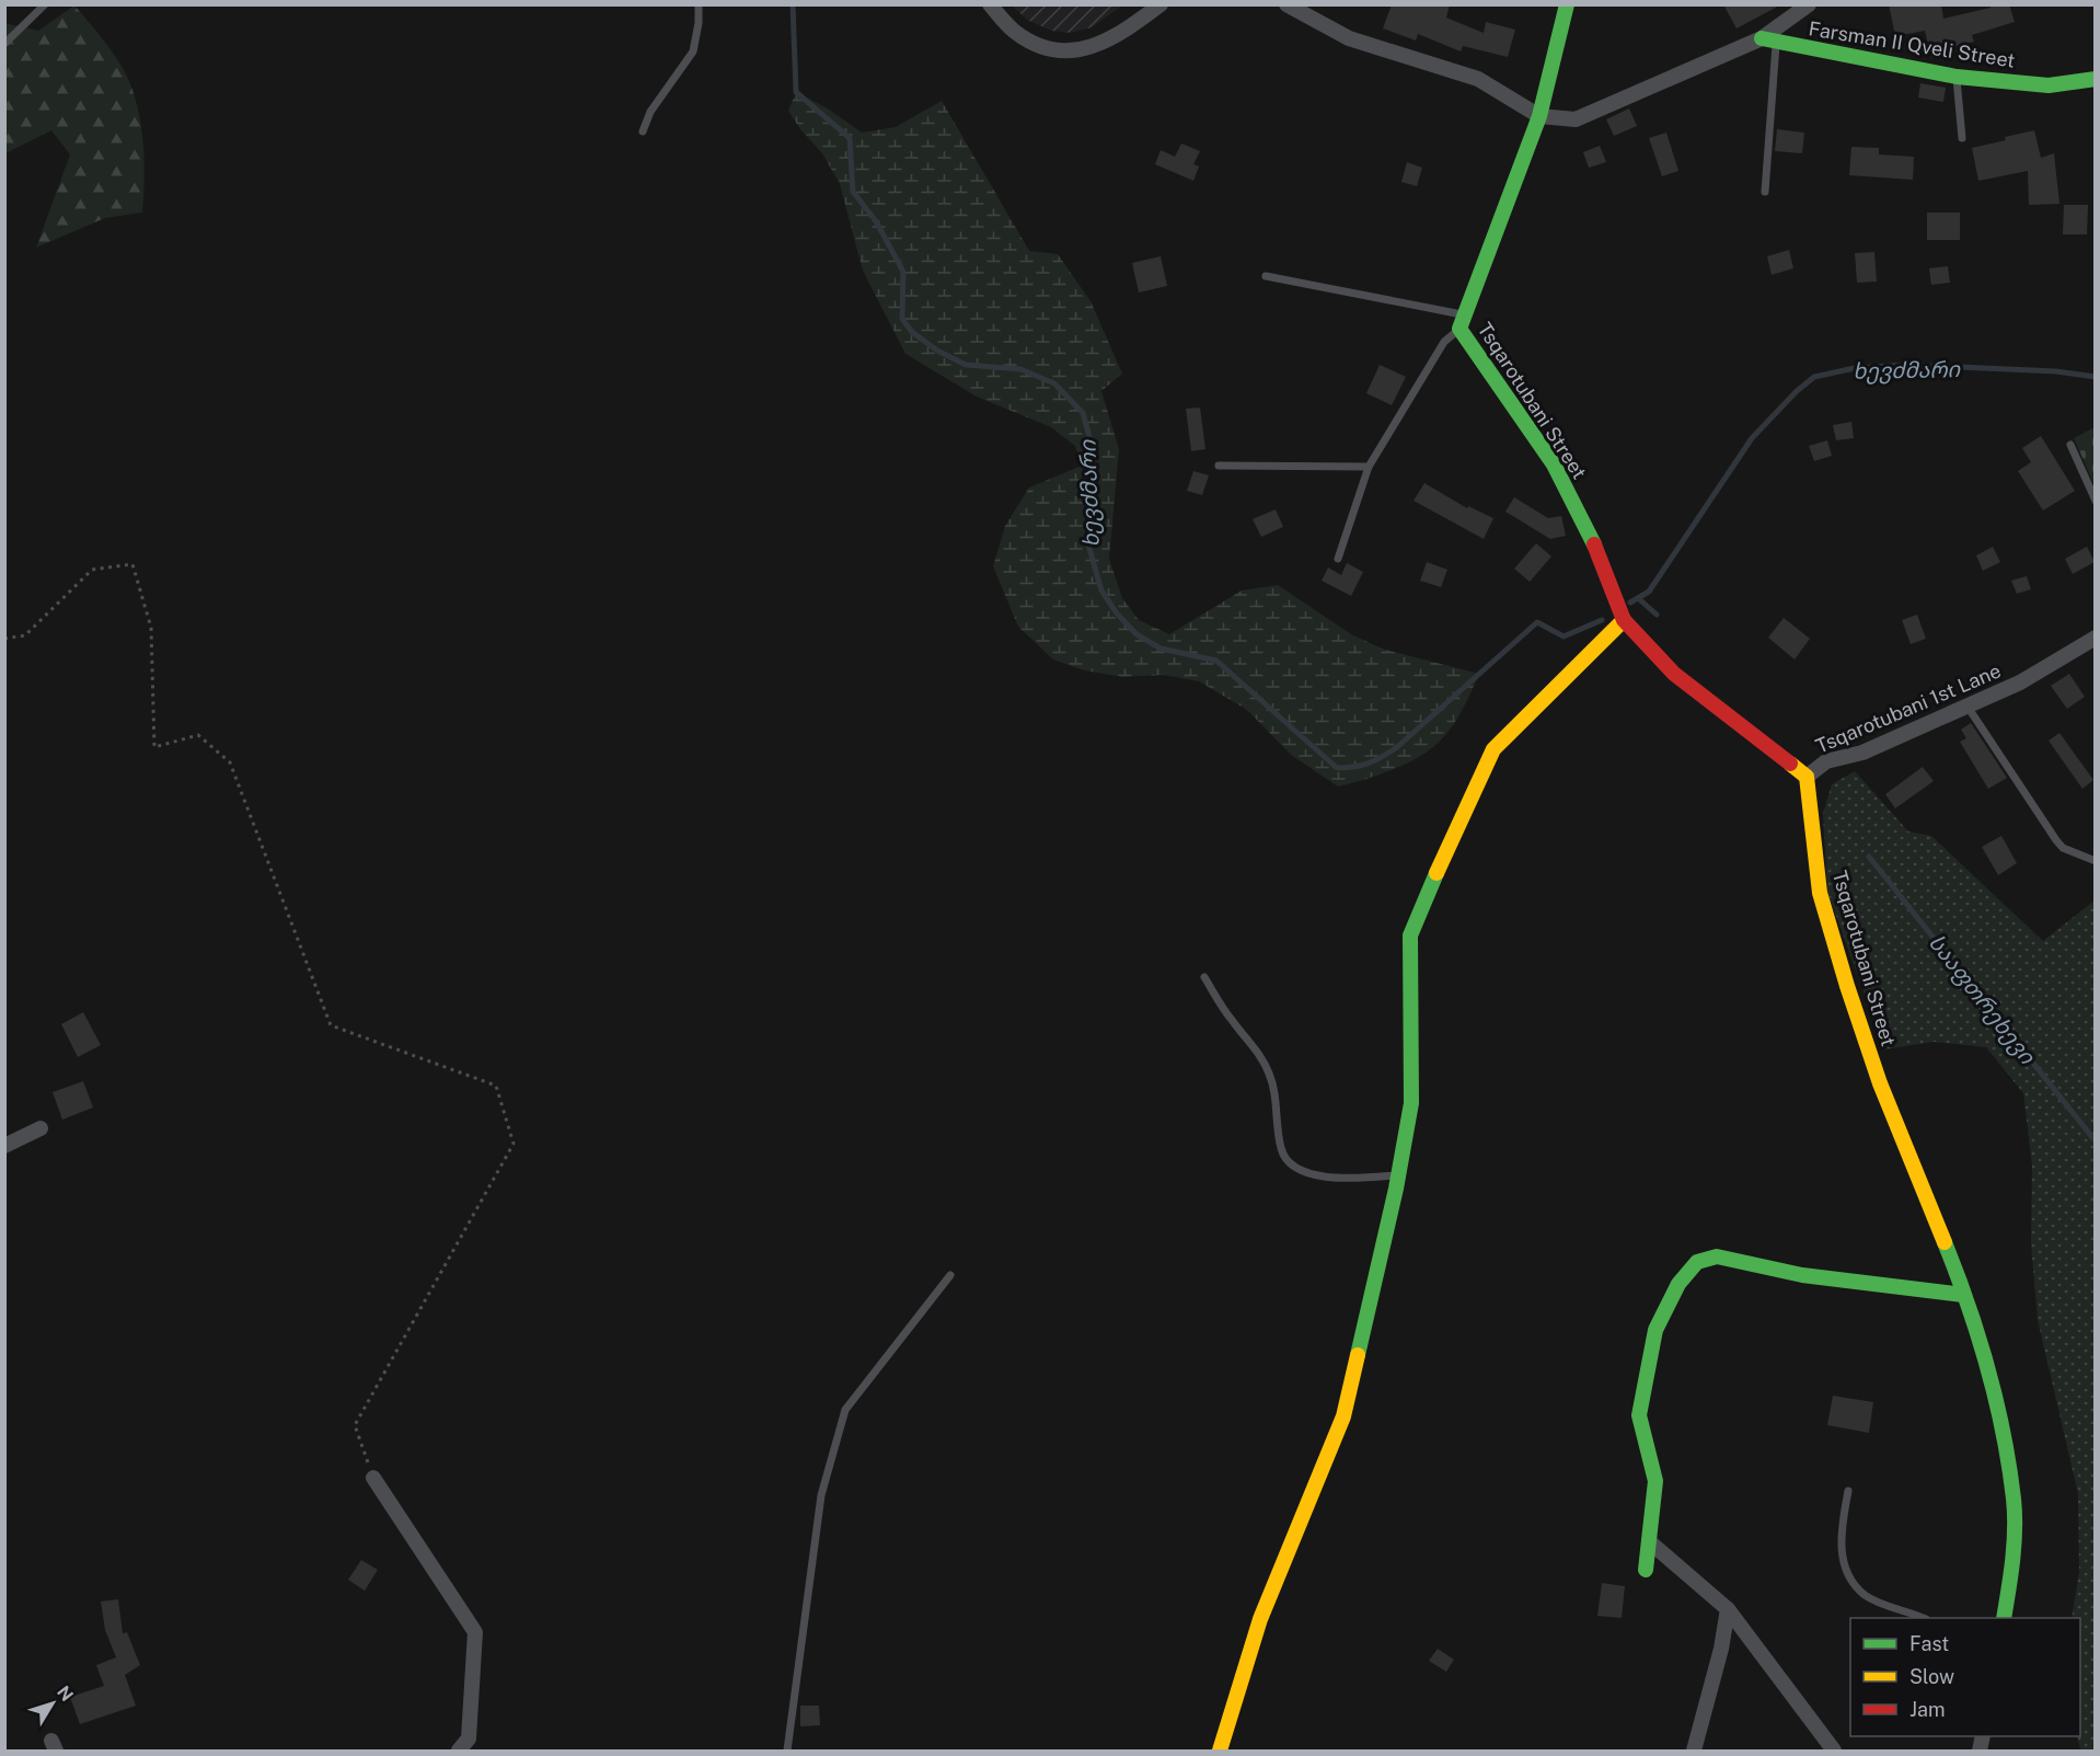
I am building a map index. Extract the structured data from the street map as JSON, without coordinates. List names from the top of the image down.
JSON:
{
  "streets": {
    "street": ["Farsman II Qveli Street", "Tsqarotubani Street", "Tsqarotubani 1st Lane"]
  },
  "crossings": [
    ["Tsqarotubani Street", "Tsqarotubani 1st Lane"]
  ],
  "water": ["ხევძმარი", "სააფთრეხევი"],
  "legend": ["Fast", "Slow", "Jam"],
  "north": "top right"
}
